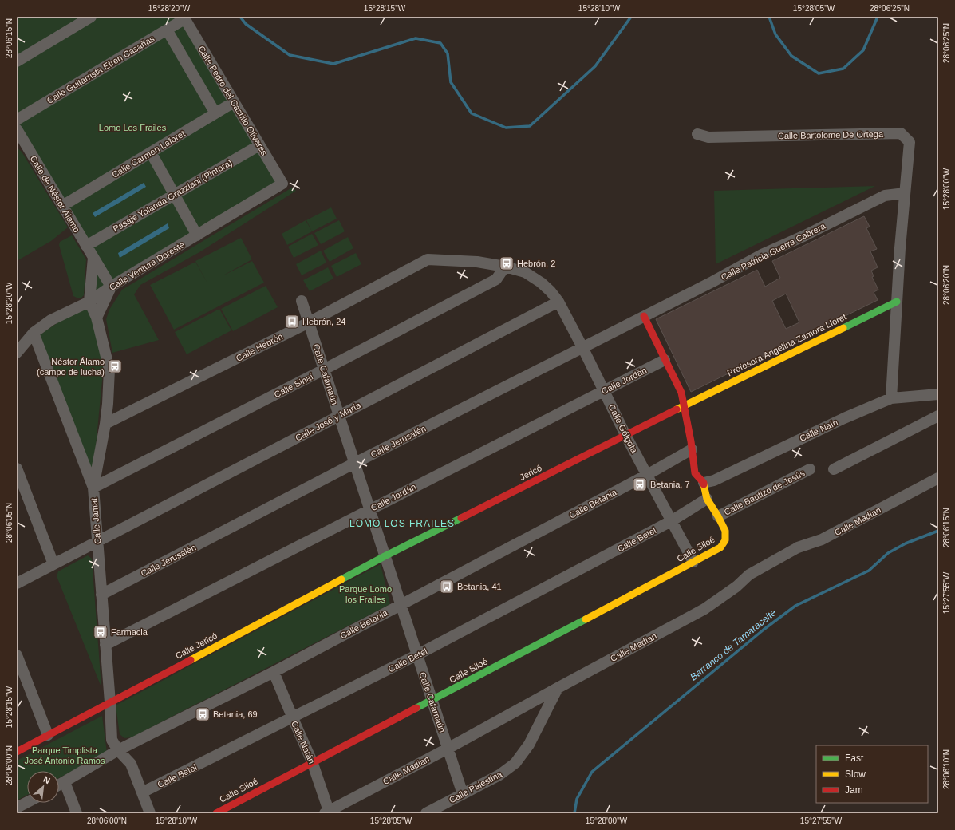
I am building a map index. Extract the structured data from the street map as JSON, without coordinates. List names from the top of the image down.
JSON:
{
  "streets": {
    "street": [
      "Calle Guitarrista Efren Casañas",
      "Calle Pedro del Castillo Olivares",
      "Calle Bartolome De Ortega",
      "Calle Carmen Laforet",
      "Calle de Néstor Álamo",
      "Pasaje Yolanda Grazziani (Pintora)",
      "Calle Patricia Guerra Cabrera",
      "Calle Ventura Doreste",
      "Profesora Angelina Zamora Lloret",
      "Calle Hebrón",
      "Calle Cafarnaún",
      "Calle Jordán",
      "Calle Sinaí",
      "Calle José y María",
      "Calle Gólgota",
      "Calle Naín",
      "Calle Jerusalén",
      "Jericó",
      "Calle Bautizo de Jesús",
      "Calle Betania",
      "Calle Jamat",
      "Calle Madian",
      "Calle Betel",
      "Calle Siloé",
      "Calle Jericó",
      "Calle Natán",
      "Calle Palestina"
    ]
  },
  "crossings": [
    ["Calle Guitarrista Efren Casañas", "Calle Pedro del Castillo Olivares"],
    ["Calle Pedro del Castillo Olivares", "Calle Carmen Laforet"],
    ["Calle Pedro del Castillo Olivares", "Pasaje Yolanda Grazziani (Pintora)"],
    ["Calle Pedro del Castillo Olivares", "Calle Ventura Doreste"],
    ["Calle Bartolome De Ortega", "Calle Patricia Guerra Cabrera"],
    ["Calle Carmen Laforet", "Calle de Néstor Álamo"],
    ["Calle de Néstor Álamo", "Pasaje Yolanda Grazziani (Pintora)"],
    ["Calle de Néstor Álamo", "Calle Ventura Doreste"],
    ["Calle Patricia Guerra Cabrera", "Calle Jerusalén"],
    ["Calle Ventura Doreste", "Calle Jamat"],
    ["Profesora Angelina Zamora Lloret", "Jericó"],
    ["Calle Hebrón", "Calle Cafarnaún"],
    ["Calle Hebrón", "Calle Sinaí"],
    ["Calle Hebrón", "Calle Gólgota"],
    ["Calle Hebrón", "Calle Jamat"],
    ["Calle Cafarnaún", "Calle Jordán"],
    ["Calle Cafarnaún", "Calle Sinaí"],
    ["Calle Cafarnaún", "Calle José y María"],
    ["Calle Cafarnaún", "Calle Jerusalén"],
    ["Calle Cafarnaún", "Jericó"],
    ["Calle Cafarnaún", "Calle Betania"],
    ["Calle Cafarnaún", "Calle Madian"],
    ["Calle Cafarnaún", "Calle Betel"],
    ["Calle Cafarnaún", "Calle Siloé"],
    ["Calle Cafarnaún", "Calle Jericó"],
    ["Calle Cafarnaún", "Calle Palestina"],
    ["Calle Jordán", "Calle Gólgota"],
    ["Calle Jordán", "Calle Jamat"],
    ["Calle Sinaí", "Calle Gólgota"],
    ["Calle Sinaí", "Calle Jamat"],
    ["Calle José y María", "Calle Gólgota"],
    ["Calle José y María", "Calle Jamat"],
    ["Calle Gólgota", "Calle Jerusalén"],
    ["Calle Gólgota", "Jericó"],
    ["Calle Gólgota", "Calle Betania"],
    ["Calle Gólgota", "Calle Betel"],
    ["Calle Gólgota", "Calle Siloé"],
    ["Calle Jerusalén", "Calle Jamat"],
    ["Jericó", "Calle Jericó"],
    ["Calle Bautizo de Jesús", "Calle Siloé"],
    ["Calle Betania", "Calle Jamat"],
    ["Calle Betania", "Calle Natán"],
    ["Calle Jamat", "Calle Betel"],
    ["Calle Jamat", "Calle Jericó"],
    ["Calle Madian", "Calle Natán"],
    ["Calle Madian", "Calle Palestina"],
    ["Calle Betel", "Calle Natán"],
    ["Calle Siloé", "Calle Natán"]
  ],
  "districts": ["LOMO LOS FRAILES"],
  "water": ["Barranco de Tamaraceite"],
  "parks": ["Lomo Los Frailes", "Parque Lomo los Frailes", "Parque Timplista José Antonio Ramos"],
  "places": {
    "bus stop": [
      "Hebrón, 2",
      "Hebrón, 24",
      "Néstor Álamo (campo de lucha)",
      "Betania, 7",
      "Betania, 41",
      "Farmacia",
      "Betania, 69"
    ]
  },
  "legend": ["Fast", "Slow", "Jam"],
  "north": "top right",
  "coordinates": [
    "15°28'20\"W",
    "15°28'15\"W",
    "15°28'10\"W",
    "15°28'05\"W",
    "28°06'25\"N",
    "28°06'15\"N",
    "15°28'00\"W",
    "28°06'20\"N",
    "28°06'05\"N",
    "15°27'55\"W",
    "28°06'00\"N",
    "28°06'10\"N"
  ]
}
